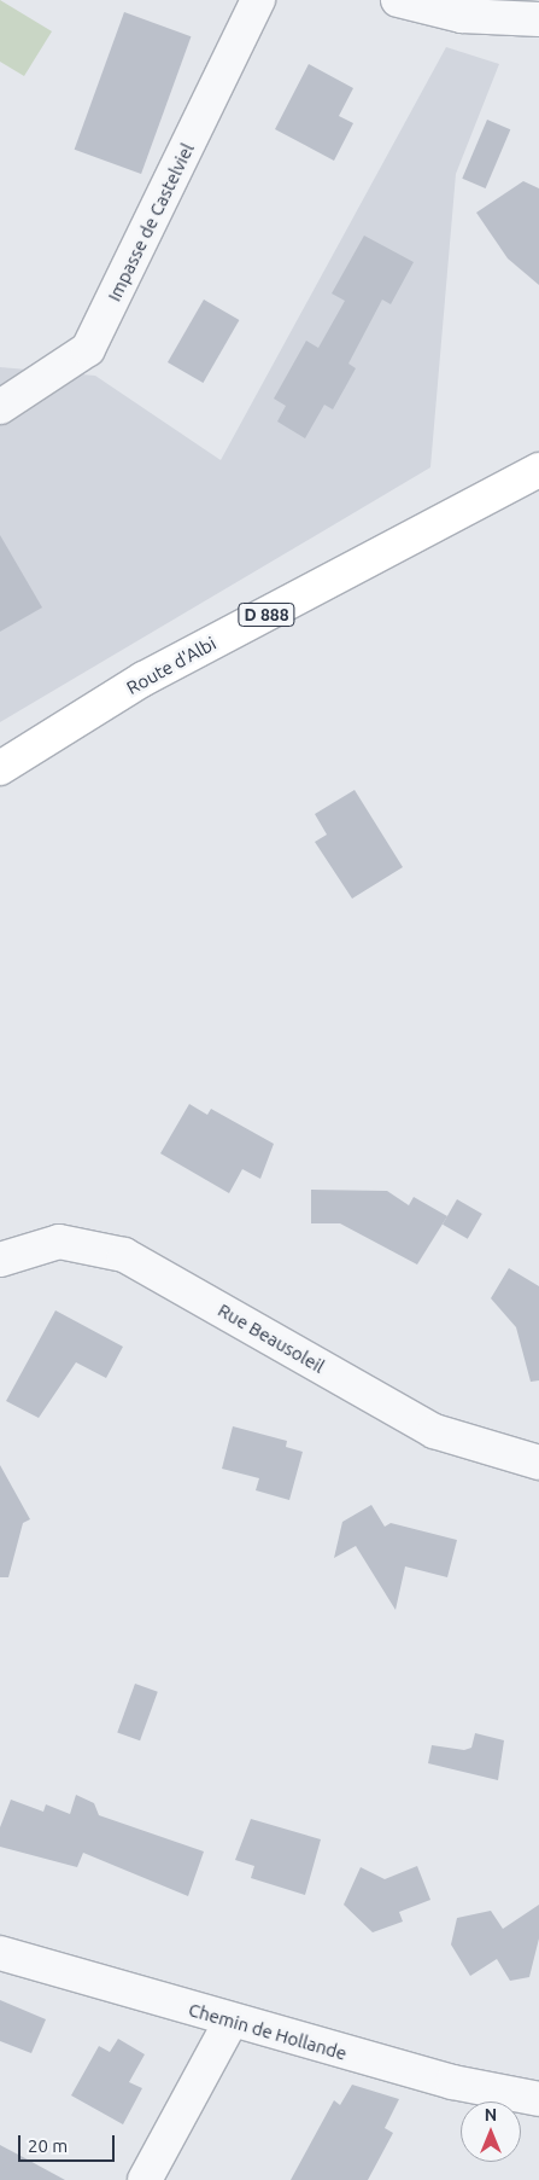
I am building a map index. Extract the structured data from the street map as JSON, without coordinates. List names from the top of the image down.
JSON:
{
  "streets": {
    "main road": ["D 888", "Route d'Albi"],
    "street": ["Impasse de Castelviel", "Rue Beausoleil", "Chemin de Hollande"]
  },
  "scale_bar": "20 m",
  "north": "top"
}
